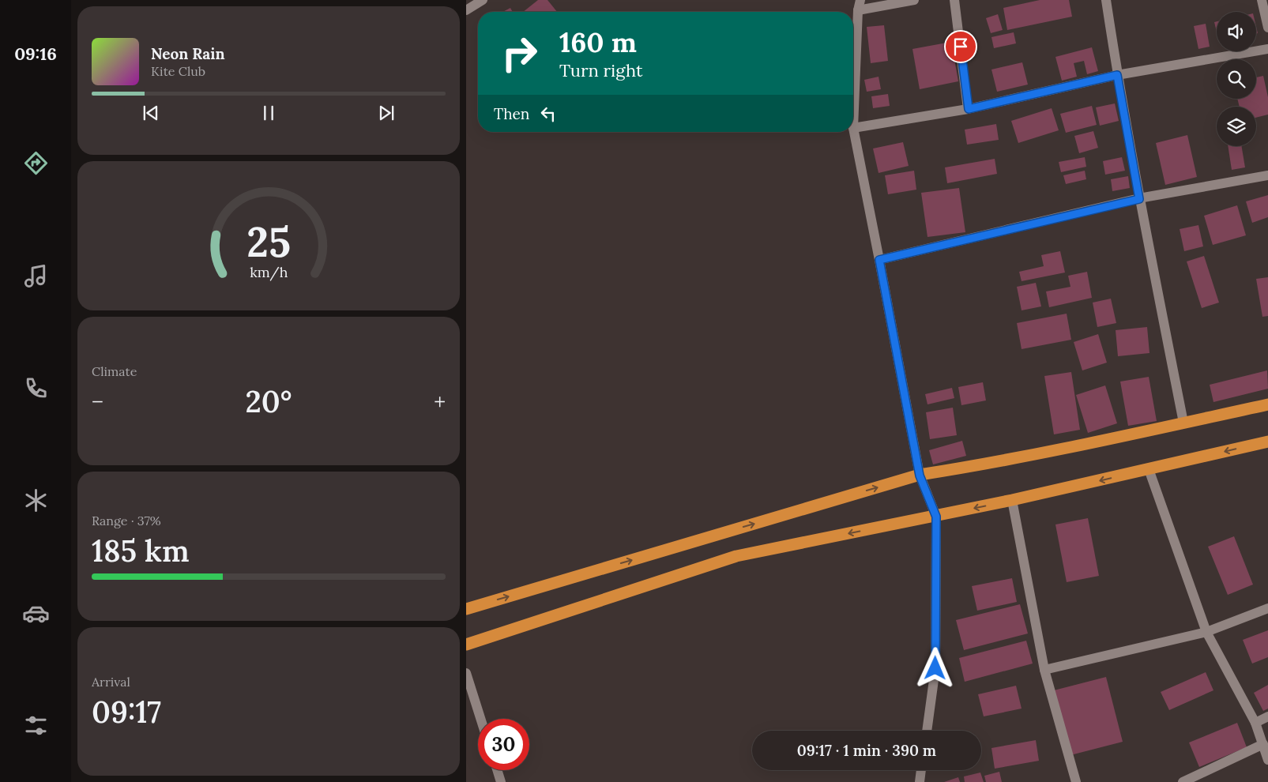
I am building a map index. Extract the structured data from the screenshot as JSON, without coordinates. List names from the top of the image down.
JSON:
{
  "page": {
    "tabs": "09:16",
    "turn": ["160 m", "Turn right"],
    "song": ["Neon Rain", "Kite Club"],
    "then": "Then",
    "tile": [
      "Climate",
      ["Range · 37%", "185 km"],
      ["Arrival", "09:17"]
    ],
    "heat": ["−", "20°", "+"],
    "limit": "30",
    "trip": "09:17 · 1 min · 390 m",
    "gauge": ["25", "km/h"]
  }
}
